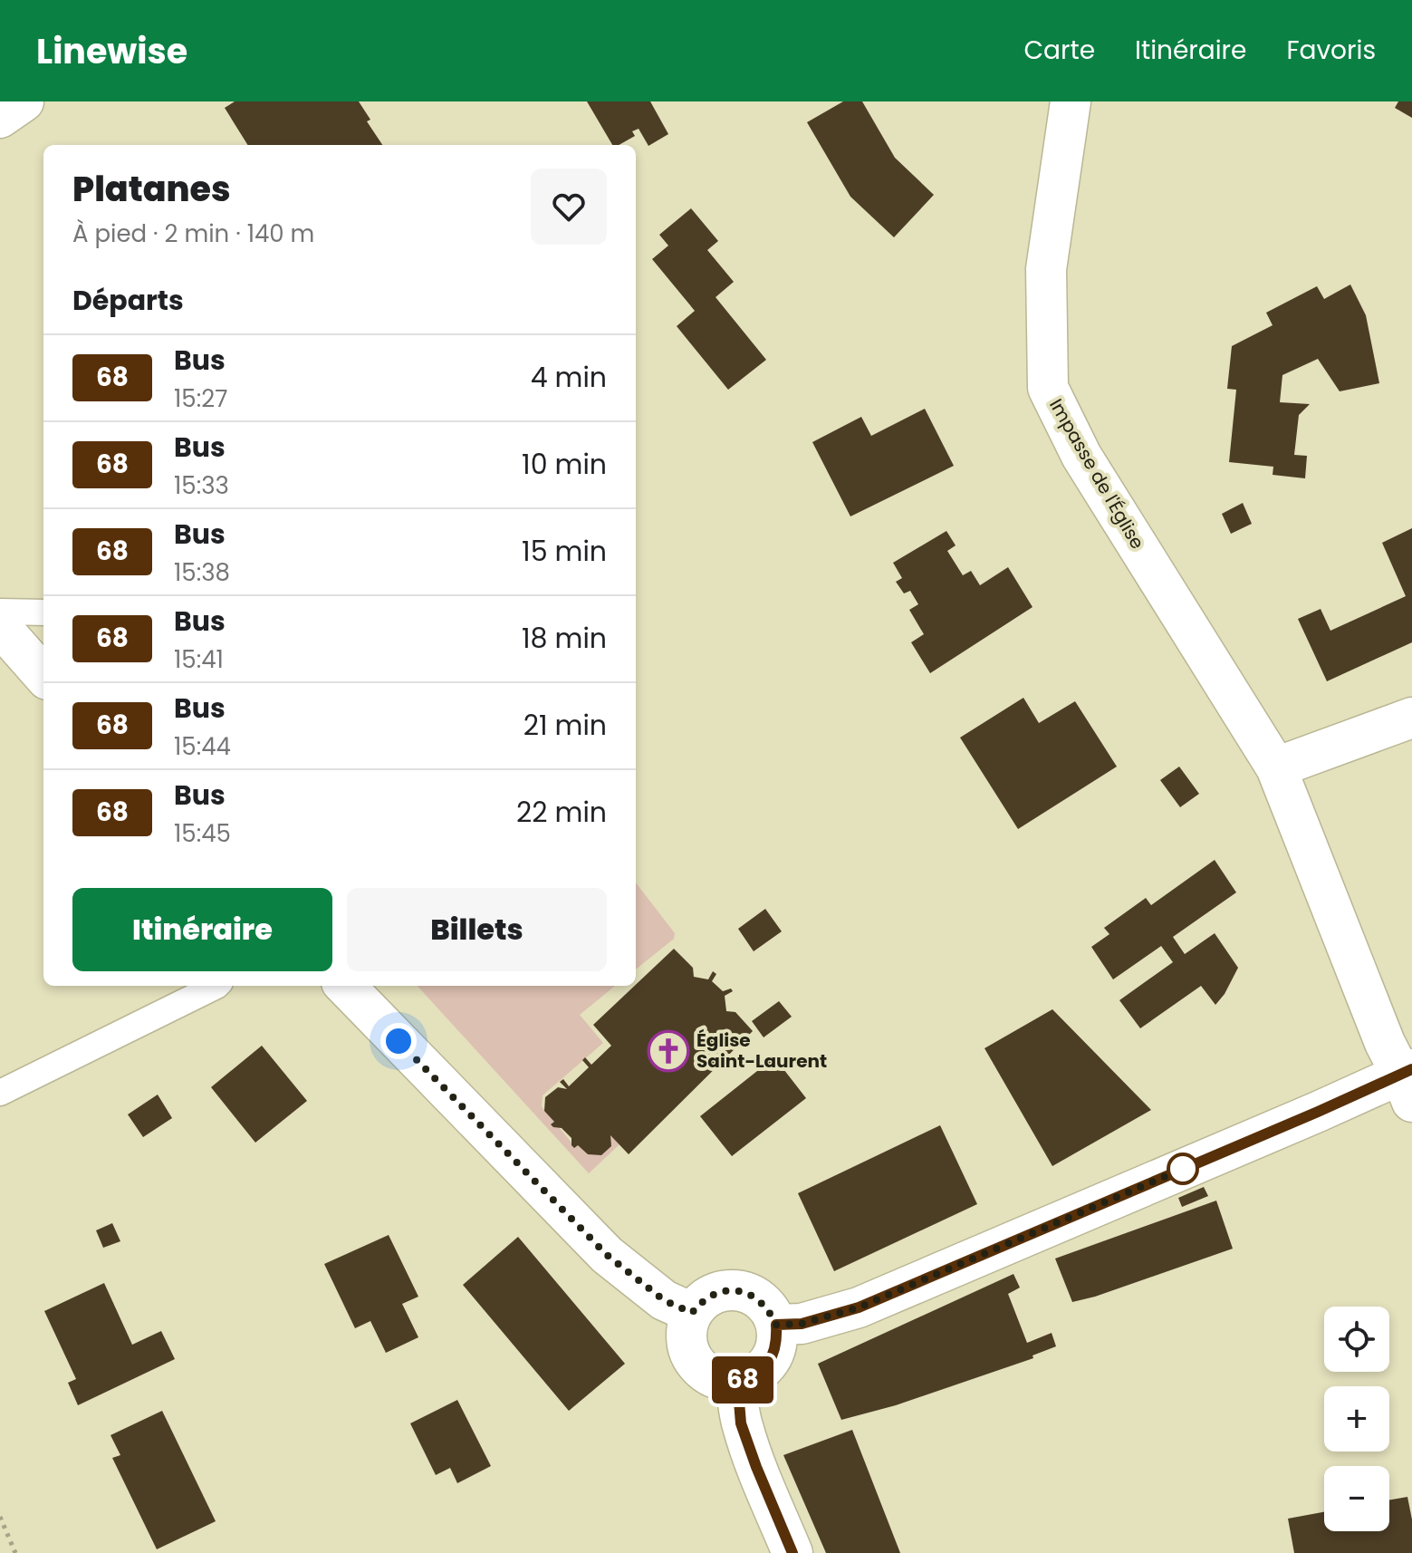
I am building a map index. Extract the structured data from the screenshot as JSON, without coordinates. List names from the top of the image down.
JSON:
{
  "streets": {
    "street": ["Impasse de l'Église"]
  },
  "places": {
    "church": ["Église Saint-Laurent"]
  },
  "lines": ["bus line 68"],
  "page": {
    "header": "Linewise",
    "nav": ["Carte", "Itinéraire", "Favoris"],
    "on_map": "68",
    "heading": [
      ["Platanes", "À pied · 2 min · 140 m"],
      "Départs"
    ],
    "list": [
      {
        "mark": "68",
        "name": "Bus",
        "note": "15:27",
        "value": "4 min"
      },
      {
        "mark": "68",
        "name": "Bus",
        "note": "15:33",
        "value": "10 min"
      },
      {
        "mark": "68",
        "name": "Bus",
        "note": "15:38",
        "value": "15 min"
      },
      {
        "mark": "68",
        "name": "Bus",
        "note": "15:41",
        "value": "18 min"
      },
      {
        "mark": "68",
        "name": "Bus",
        "note": "15:44",
        "value": "21 min"
      },
      {
        "mark": "68",
        "name": "Bus",
        "note": "15:45",
        "value": "22 min"
      }
    ],
    "buttons": ["Itinéraire", "Billets"],
    "map_buttons": ["+", "−"]
  }
}
